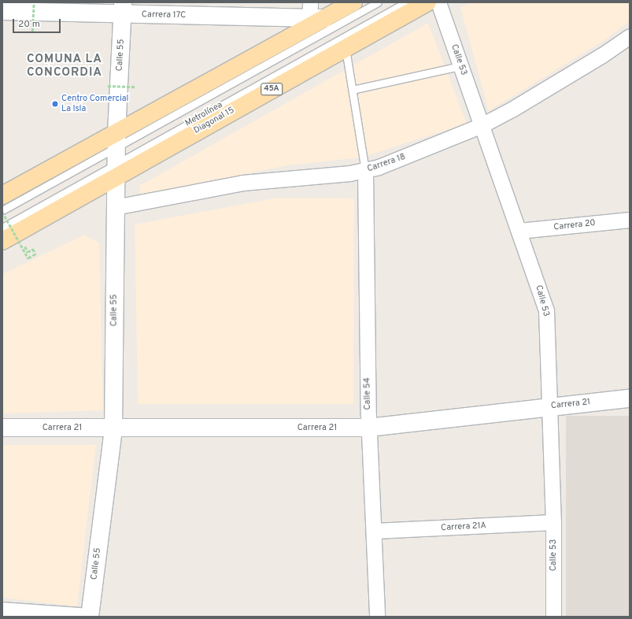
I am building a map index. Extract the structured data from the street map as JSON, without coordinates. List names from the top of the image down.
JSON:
{
  "streets": {
    "main road": ["45A", "Diagonal 15"],
    "street": [
      "Carrera 17C",
      "Calle 55",
      "Calle 53",
      "Carrera 18",
      "Carrera 20",
      "Calle 54",
      "Carrera 21",
      "Carrera 21A"
    ],
    "lane": ["Metrolínea"]
  },
  "crossings": [
    ["Carrera 17C", "Calle 55"],
    ["Carrera 17C", "Diagonal 15"],
    ["Calle 55", "Metrolínea"],
    ["Calle 55", "Diagonal 15"],
    ["Calle 55", "Carrera 18"],
    ["Calle 55", "Carrera 21"],
    ["Calle 53", "Carrera 18"],
    ["Calle 53", "Carrera 20"],
    ["Calle 53", "Carrera 21"],
    ["Calle 53", "Carrera 21A"],
    ["Metrolínea", "Diagonal 15"],
    ["Carrera 18", "Calle 54"],
    ["Calle 54", "Carrera 21"],
    ["Calle 54", "Carrera 21A"]
  ],
  "districts": ["COMUNA LA CONCORDIA"],
  "places": ["Centro Comercial La Isla"],
  "scale_bar": "20 m"
}
